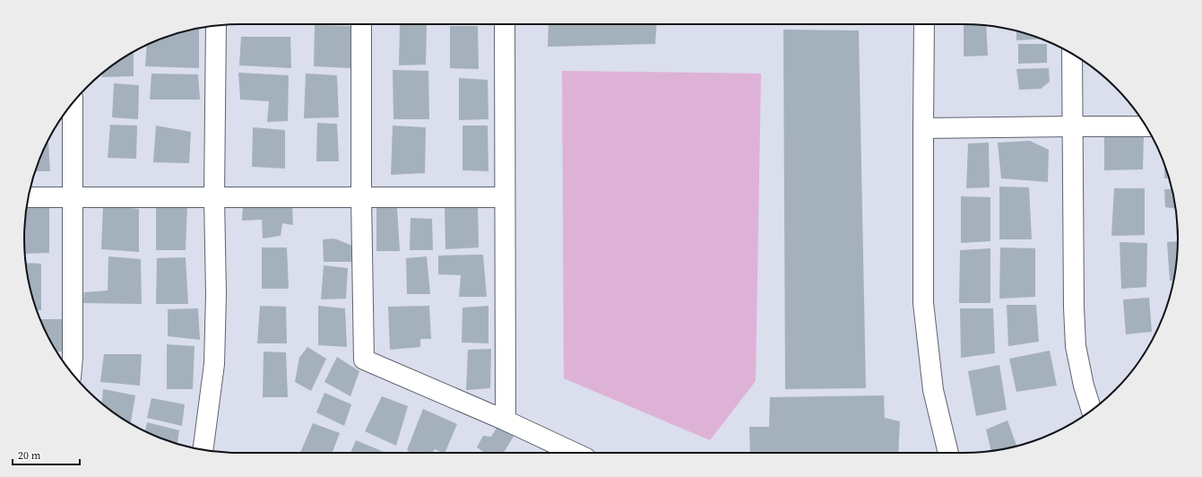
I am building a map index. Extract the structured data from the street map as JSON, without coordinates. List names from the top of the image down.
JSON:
{
  "scale_bar": "20 m"
}
